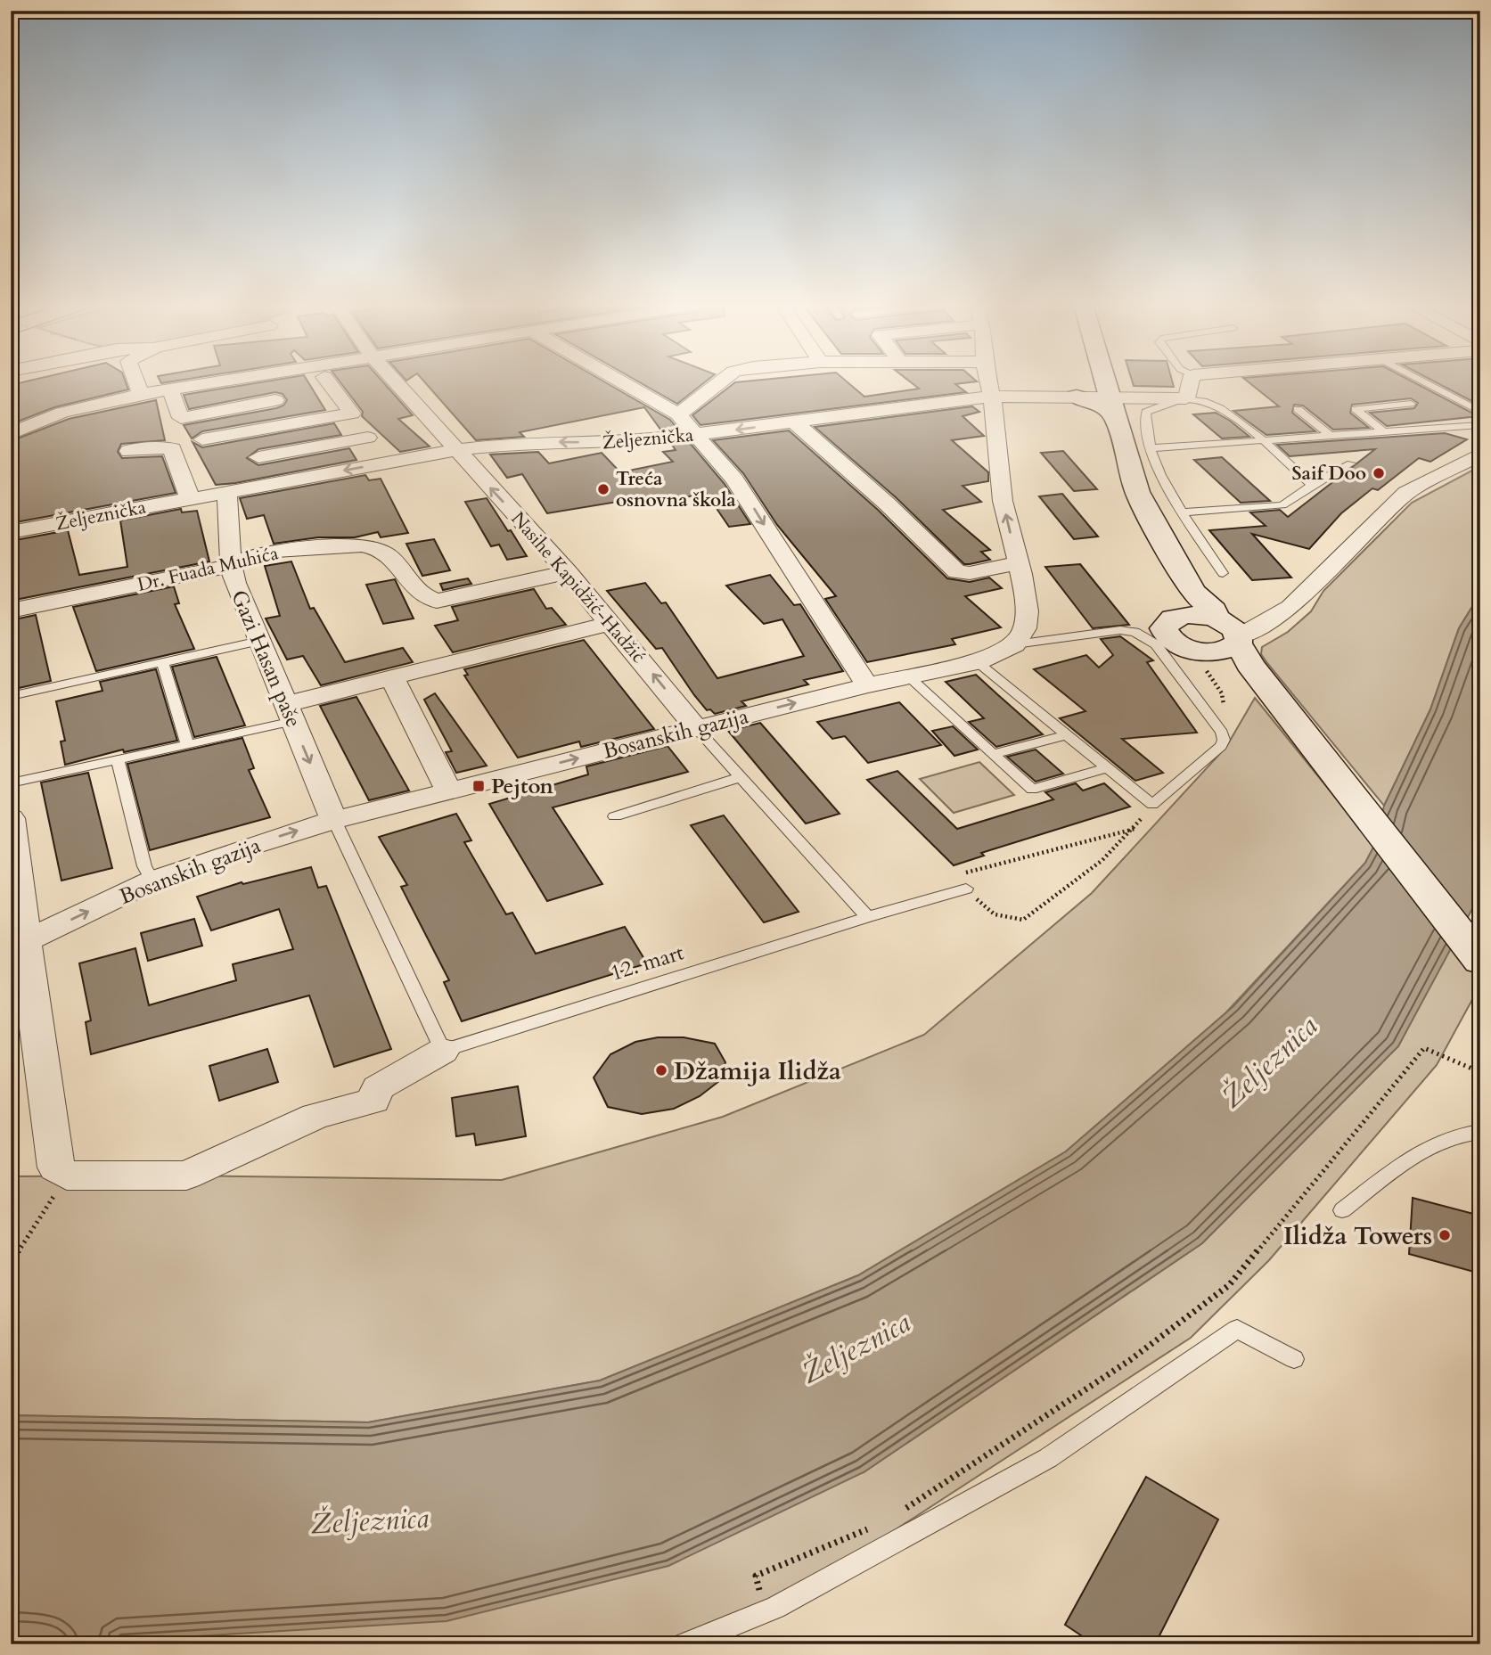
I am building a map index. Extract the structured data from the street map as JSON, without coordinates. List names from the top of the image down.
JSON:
{
  "streets": {
    "street": [
      "Željeznička",
      "Dr. Fuada Muhića",
      "Nasihe Kapidžić-Hadžić",
      "Gazi Hasan paše",
      "Bosanskih gazija"
    ],
    "lane": ["12. mart"]
  },
  "crossings": [
    ["Željeznička", "Nasihe Kapidžić-Hadžić"],
    ["Željeznička", "Gazi Hasan paše"],
    ["Dr. Fuada Muhića", "Nasihe Kapidžić-Hadžić"],
    ["Dr. Fuada Muhića", "Gazi Hasan paše"],
    ["Nasihe Kapidžić-Hadžić", "Bosanskih gazija"],
    ["Gazi Hasan paše", "Bosanskih gazija"]
  ],
  "one_way": ["Bosanskih gazija"],
  "water": ["Željeznica"],
  "places": {
    "other": [
      "Saif Doo",
      "Treća osnovna škola",
      "Džamija Ilidža",
      "Ilidža Towers"
    ],
    "transit": ["Pejton"]
  }
}
